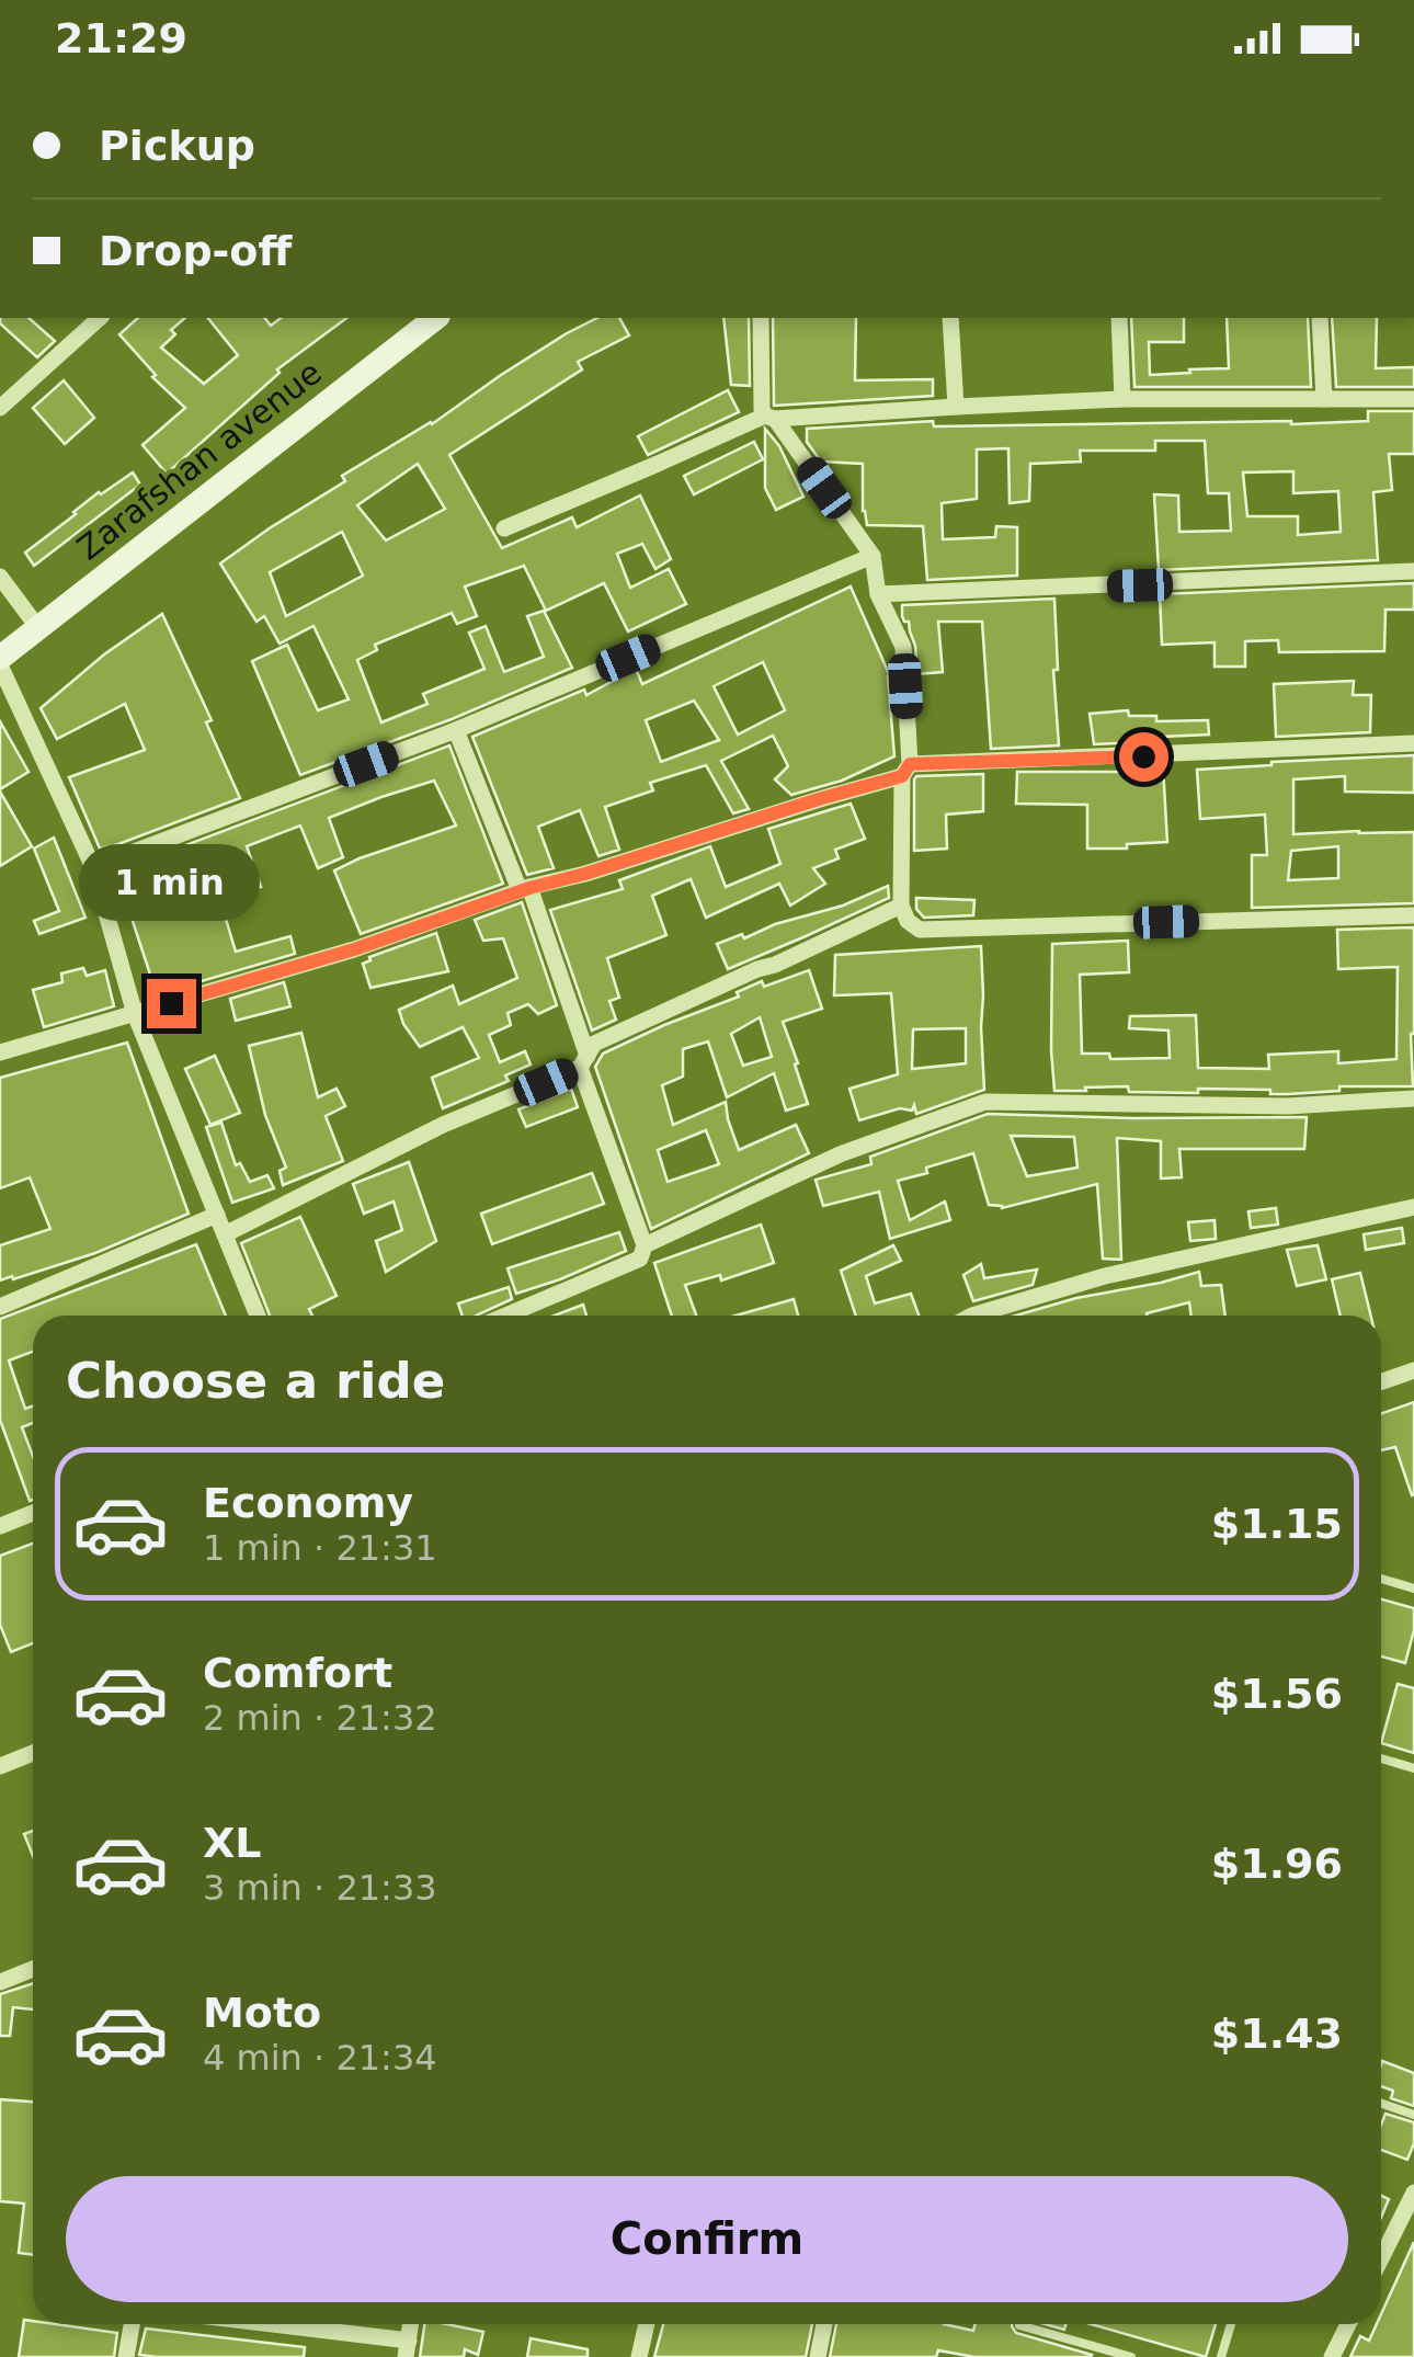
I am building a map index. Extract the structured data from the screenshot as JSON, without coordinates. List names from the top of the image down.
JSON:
{
  "streets": {
    "main road": ["Zarafshan avenue"]
  },
  "page": {
    "status": "21:29",
    "banner": ["Pickup", "Drop-off"],
    "bubble": "1 min",
    "heading": "Choose a ride",
    "list": [
      {
        "name": "Economy",
        "note": "1 min · 21:31",
        "value": "$1.15"
      },
      {
        "name": "Comfort",
        "note": "2 min · 21:32",
        "value": "$1.56"
      },
      {
        "name": "XL",
        "note": "3 min · 21:33",
        "value": "$1.96"
      },
      {
        "name": "Moto",
        "note": "4 min · 21:34",
        "value": "$1.43"
      }
    ],
    "buttons": "Confirm"
  }
}
